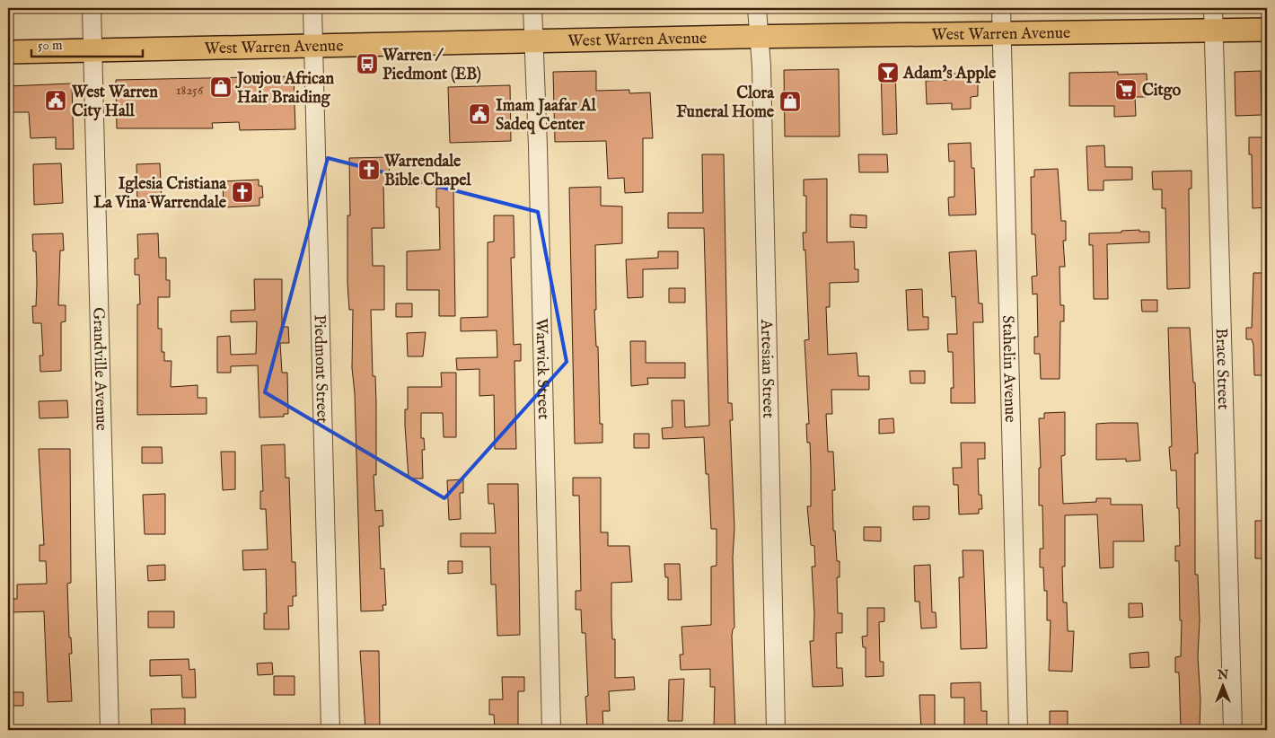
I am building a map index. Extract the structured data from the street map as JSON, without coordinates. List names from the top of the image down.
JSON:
{
  "streets": {
    "main road": ["West Warren Avenue"],
    "street": [
      "Grandville Avenue",
      "Piedmont Street",
      "Warwick Street",
      "Artesian Street",
      "Stahelin Avenue",
      "Brace Street"
    ]
  },
  "crossings": [
    ["West Warren Avenue", "Grandville Avenue"],
    ["West Warren Avenue", "Piedmont Street"],
    ["West Warren Avenue", "Warwick Street"],
    ["West Warren Avenue", "Artesian Street"],
    ["West Warren Avenue", "Stahelin Avenue"],
    ["West Warren Avenue", "Brace Street"]
  ],
  "places": {
    "bus stop": ["Warren / Piedmont (EB)"],
    "bar": ["Adam's Apple"],
    "shop": ["Joujou African Hair Braiding", "Clora Funeral Home"],
    "supermarket": ["Citgo"],
    "public building": ["West Warren City Hall", "Imam Jaafar Al Sadeq Center"],
    "church": ["Warrendale Bible Chapel", "Iglesia Cristiana La Vina Warrendale"]
  },
  "house_numbers": ["18256"],
  "scale_bar": "50 m",
  "north": "top"
}
